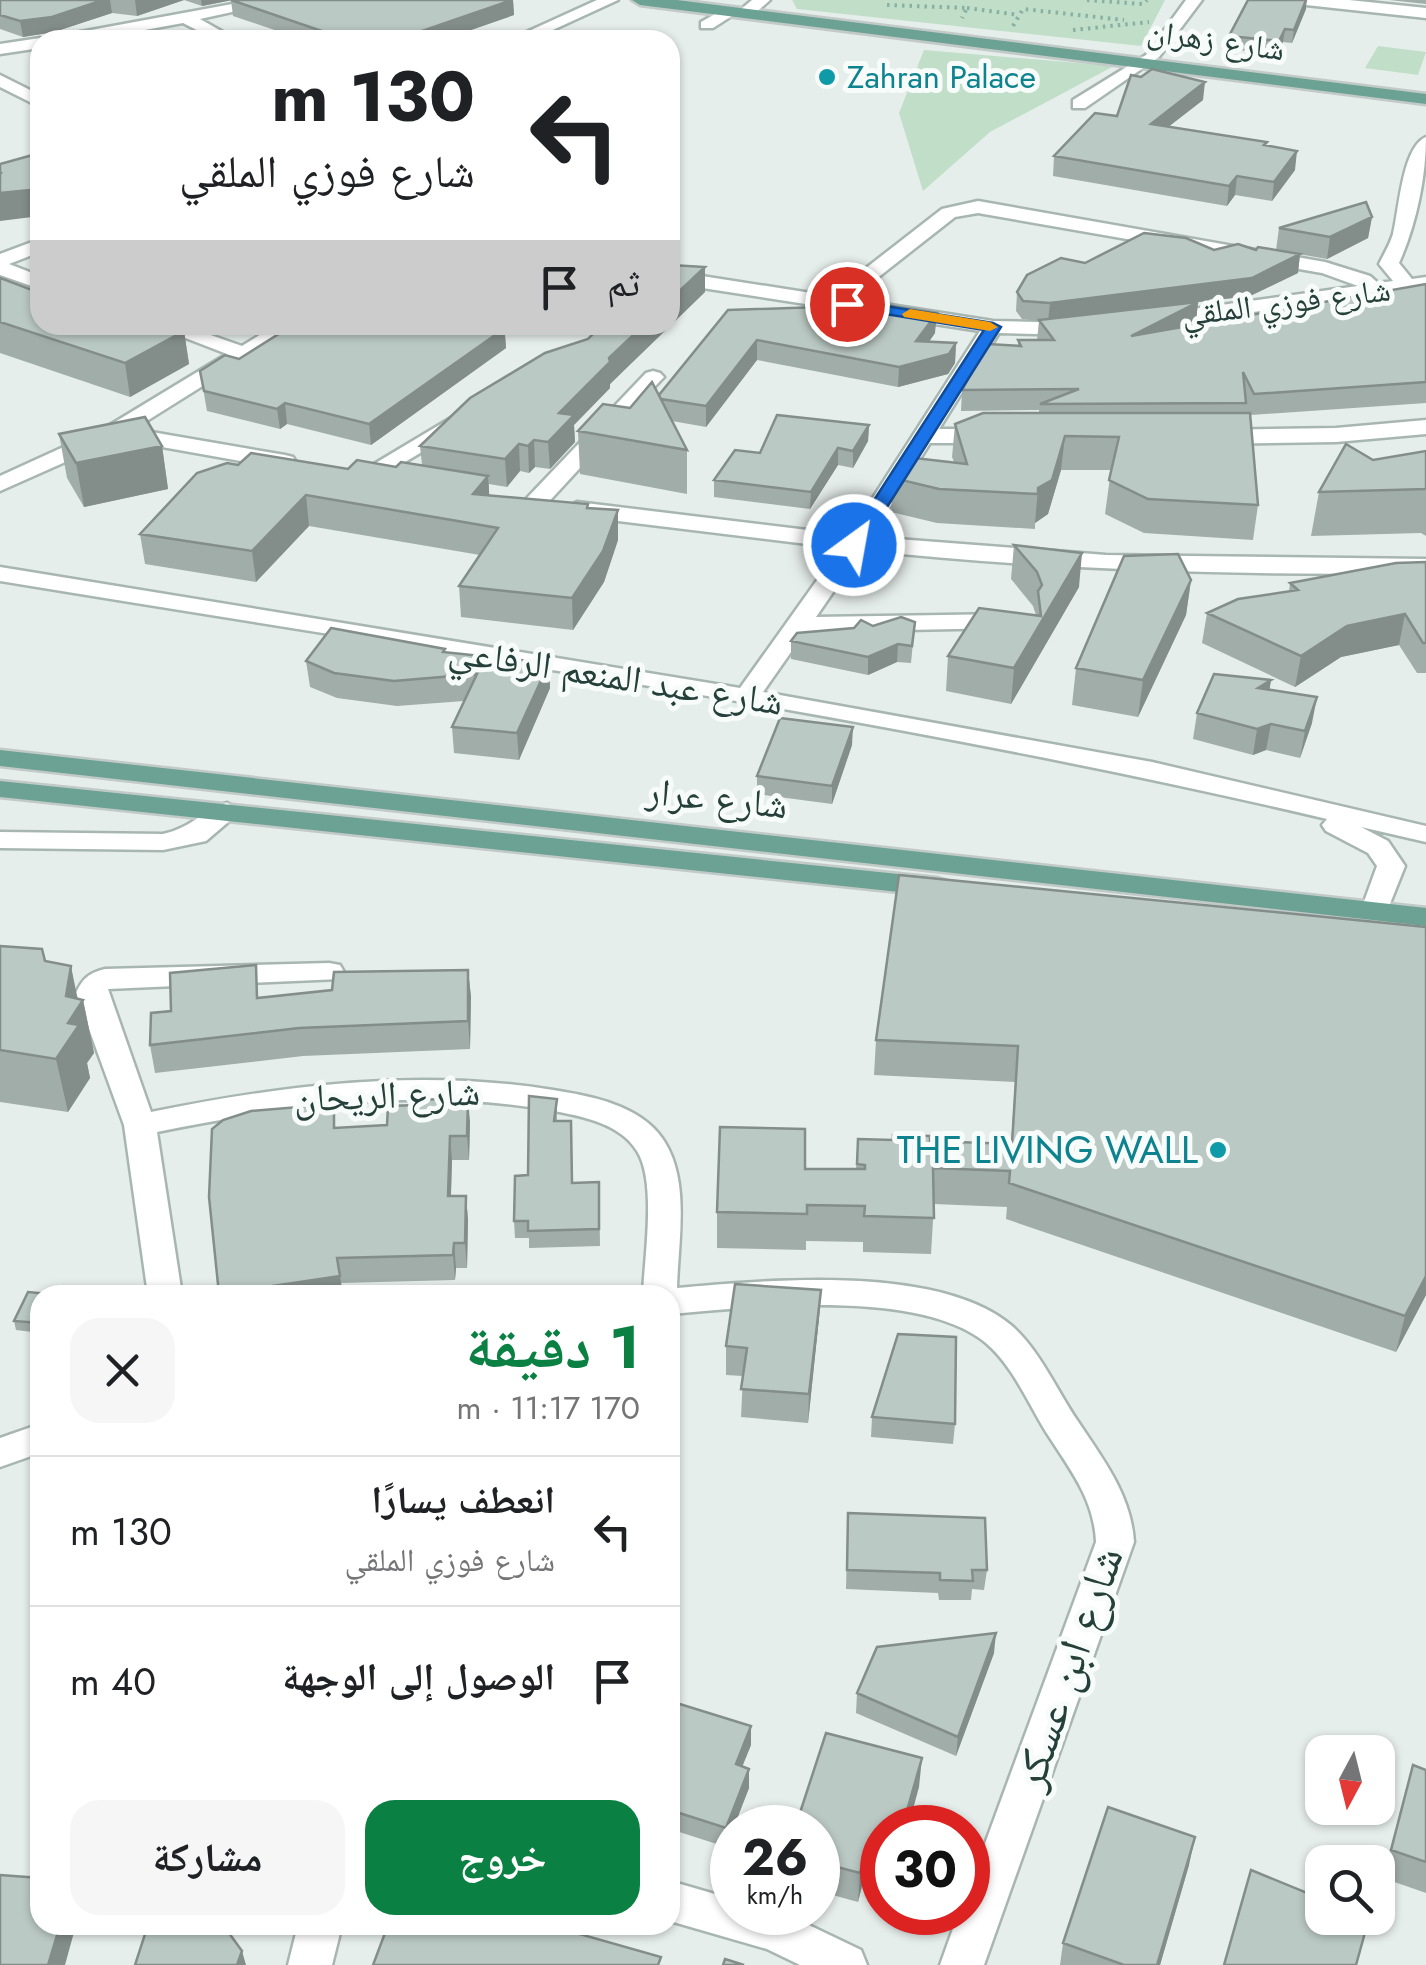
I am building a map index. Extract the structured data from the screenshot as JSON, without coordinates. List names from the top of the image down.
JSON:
{
  "streets": {
    "main road": ["شارع زهران", "شارع عرار"],
    "street": [
      "شارع فوزي الملقي",
      "شارع عبد المنعم الرفاعي",
      "شارع الريحان",
      "شارع ابن عسكر"
    ]
  },
  "crossings": [
    ["شارع عبد المنعم الرفاعي", "شارع عرار"]
  ],
  "places": ["Zahran Palace", "THE LIVING WALL"],
  "north": "bottom",
  "page": {
    "turn": ["130 m", "شارع فوزي الملقي"],
    "then": "ثم",
    "heading": ["1 دقيقة", "170 m · 11:17"],
    "list": [
      {
        "name": "انعطف يسارًا",
        "note": "شارع فوزي الملقي",
        "value": "130 m"
      },
      {
        "name": "الوصول إلى الوجهة",
        "value": "40 m"
      }
    ],
    "buttons": ["خروج", "مشاركة"],
    "speed": "26 km/h",
    "limit": "30"
  }
}
